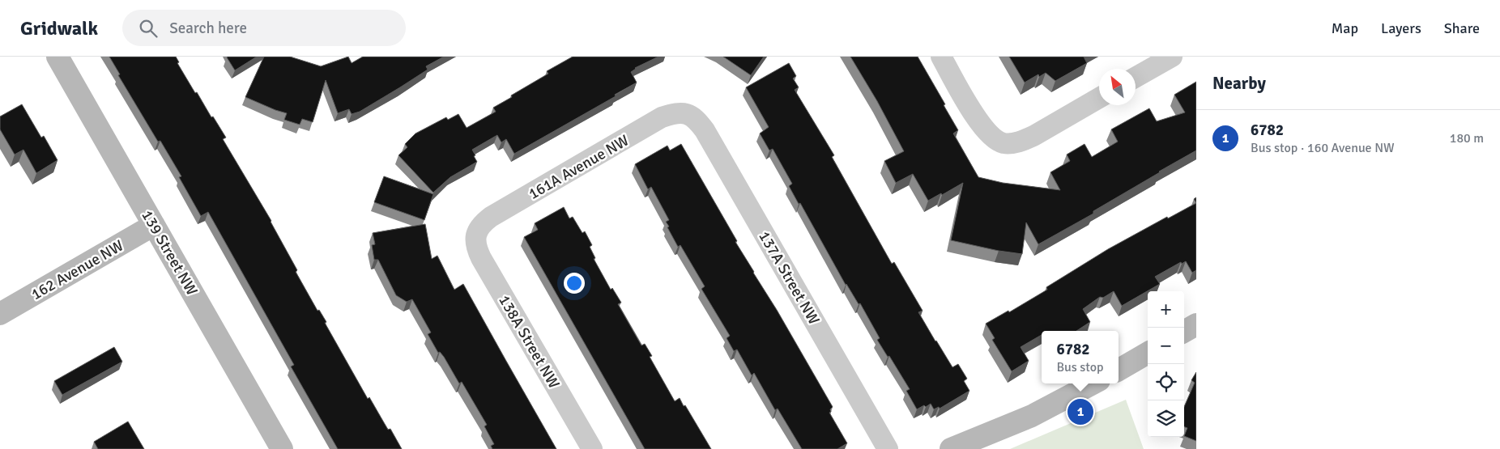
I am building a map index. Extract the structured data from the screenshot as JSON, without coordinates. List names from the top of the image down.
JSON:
{
  "streets": {
    "street": [
      "161A Avenue NW",
      "139 Street NW",
      "162 Avenue NW",
      "137A Street NW",
      "138A Street NW"
    ]
  },
  "crossings": [
    ["161A Avenue NW", "137A Street NW"],
    ["161A Avenue NW", "138A Street NW"],
    ["139 Street NW", "162 Avenue NW"]
  ],
  "north": "top left",
  "page": {
    "header": "Gridwalk",
    "search": "Search here",
    "nav": ["Map", "Layers", "Share"],
    "heading": "Nearby",
    "list": [
      {
        "mark": "1",
        "name": "6782",
        "note": "Bus stop · 160 Avenue NW",
        "value": "180 m"
      }
    ],
    "map_buttons": ["+", "−"],
    "popup": ["6782", "Bus stop"],
    "pins": "1"
  }
}
